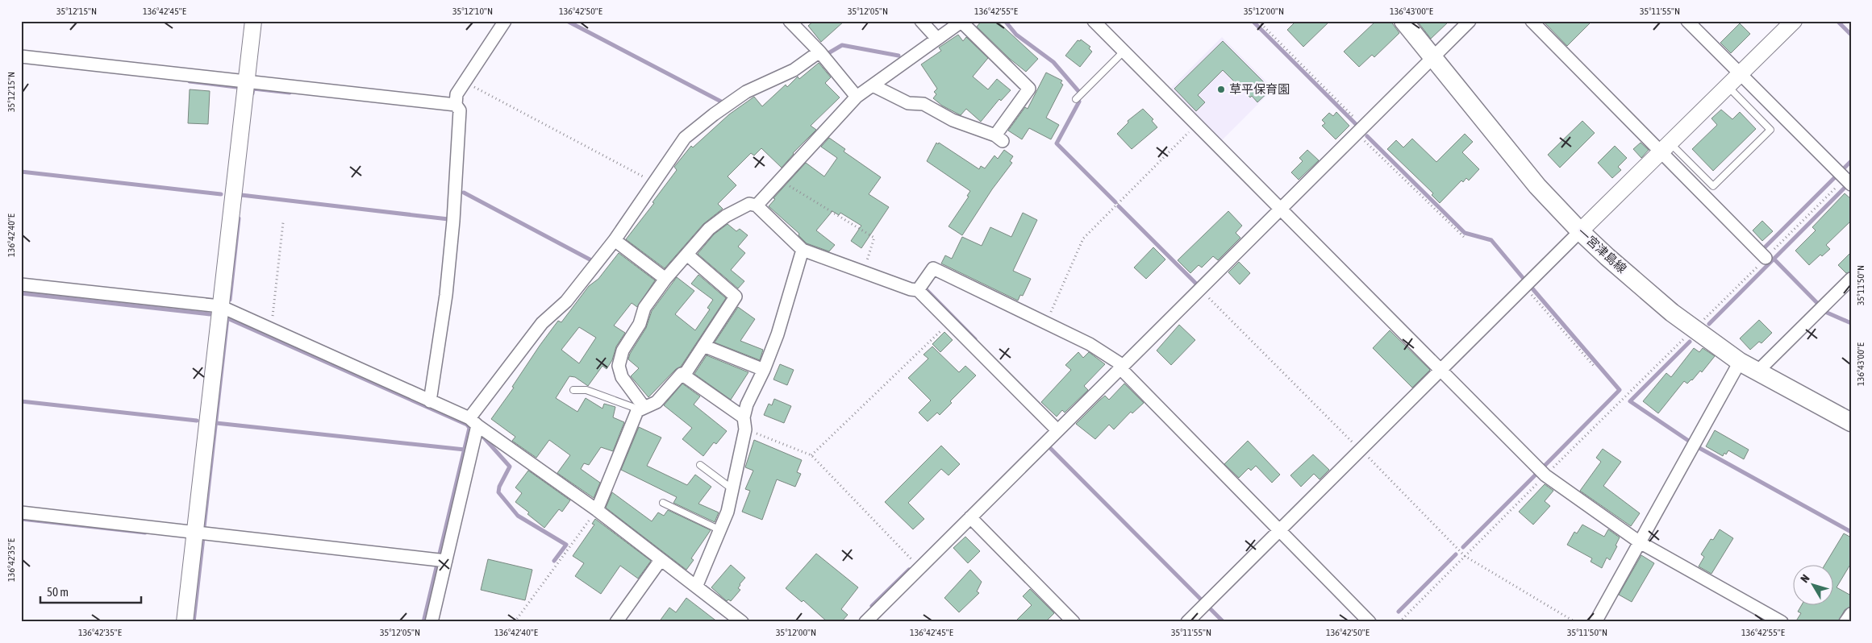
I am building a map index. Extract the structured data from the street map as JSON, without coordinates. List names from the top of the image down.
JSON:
{
  "streets": {
    "main road": ["一宮津島線"]
  },
  "places": ["草平保育園"],
  "scale_bar": "50 m",
  "north": "top left",
  "coordinates": [
    "35°12'15\"N",
    "136°42'45\"E",
    "35°12'10\"N",
    "136°42'50\"E",
    "35°12'05\"N",
    "136°42'55\"E",
    "35°12'00\"N",
    "136°43'00\"E",
    "35°11'55\"N",
    "136°42'40\"E",
    "35°11'50\"N",
    "136°42'35\"E"
  ]
}
